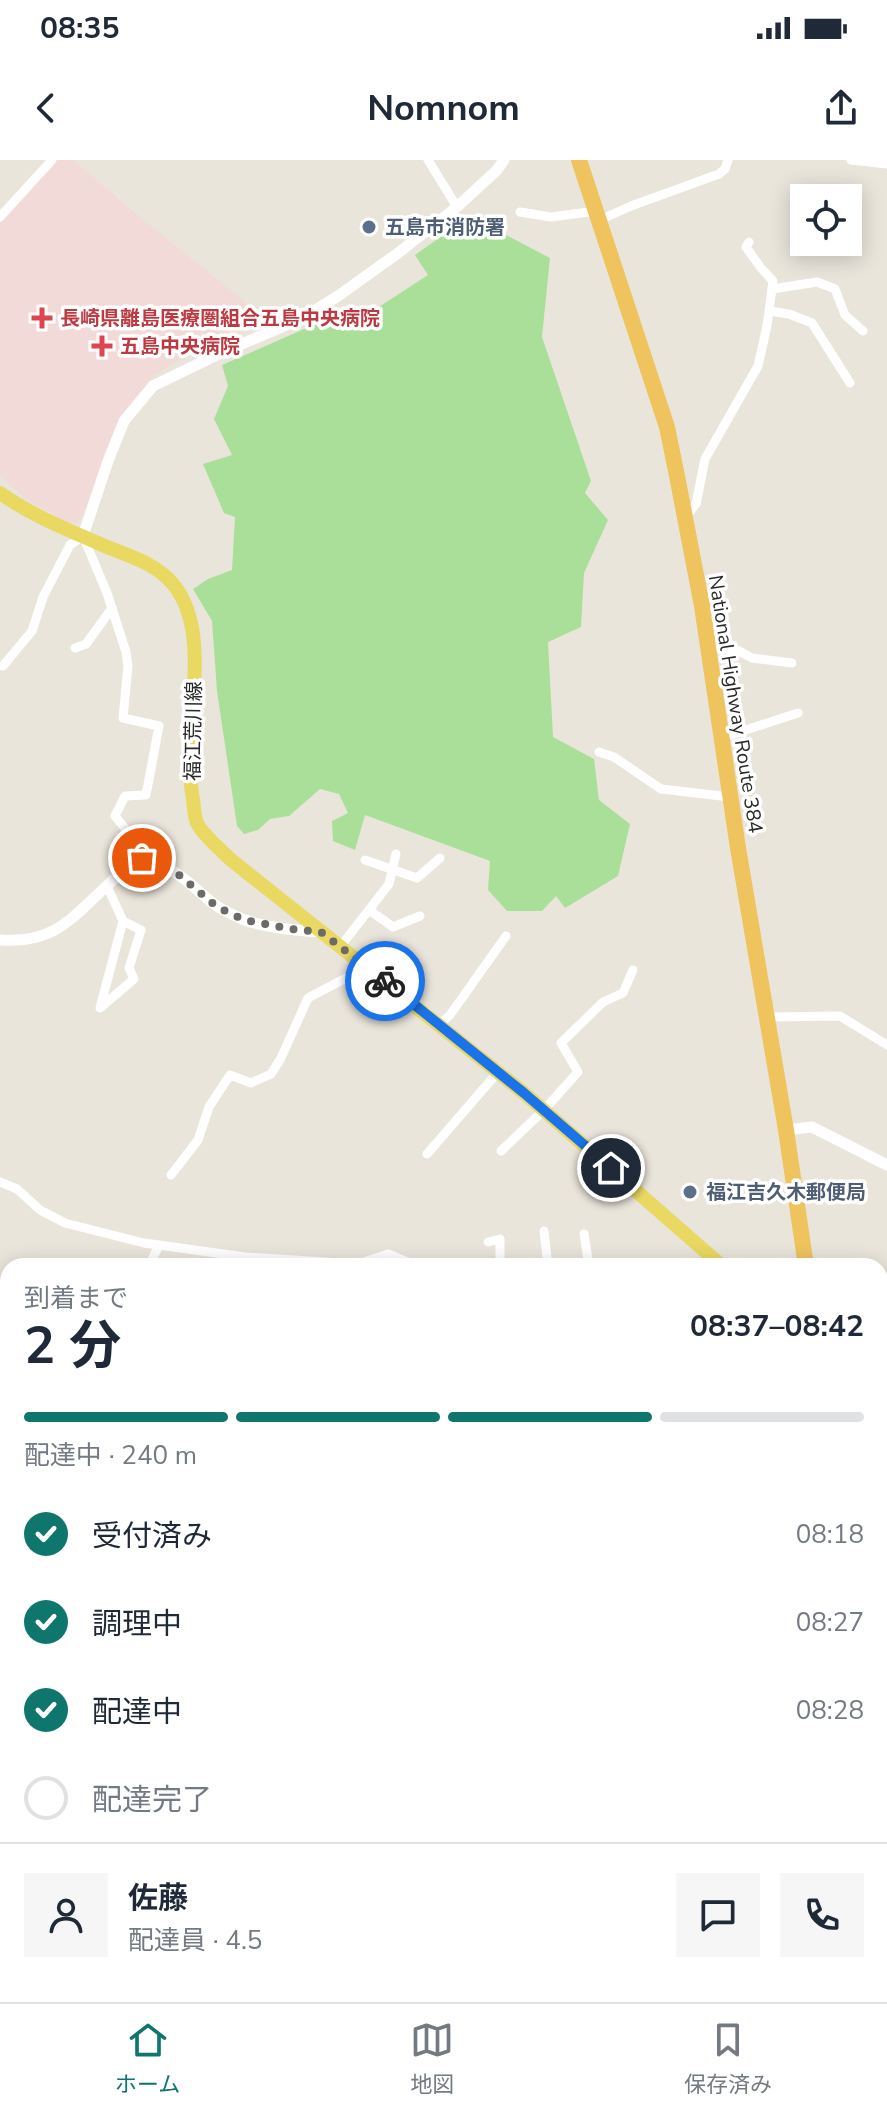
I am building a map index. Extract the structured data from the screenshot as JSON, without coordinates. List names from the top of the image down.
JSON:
{
  "streets": {
    "highway": ["National Highway Route 384"],
    "main road": ["福江荒川線"]
  },
  "places": {
    "other": ["五島市消防署", "福江吉久木郵便局"],
    "health": ["長崎県離島医療圏組合五島中央病院", "五島中央病院"]
  },
  "page": {
    "status": "08:35",
    "header": "Nomnom",
    "heading": ["2 分", "到着まで", "08:37–08:42"],
    "panel": ["佐藤", "配達員 · 4.5"],
    "bar": "配達中 · 240 m",
    "list": [
      ["受付済み", "08:18"],
      ["調理中", "08:27"],
      ["配達中", "08:28"],
      "配達完了"
    ],
    "tabs": ["ホーム", "地図", "保存済み"]
  }
}
